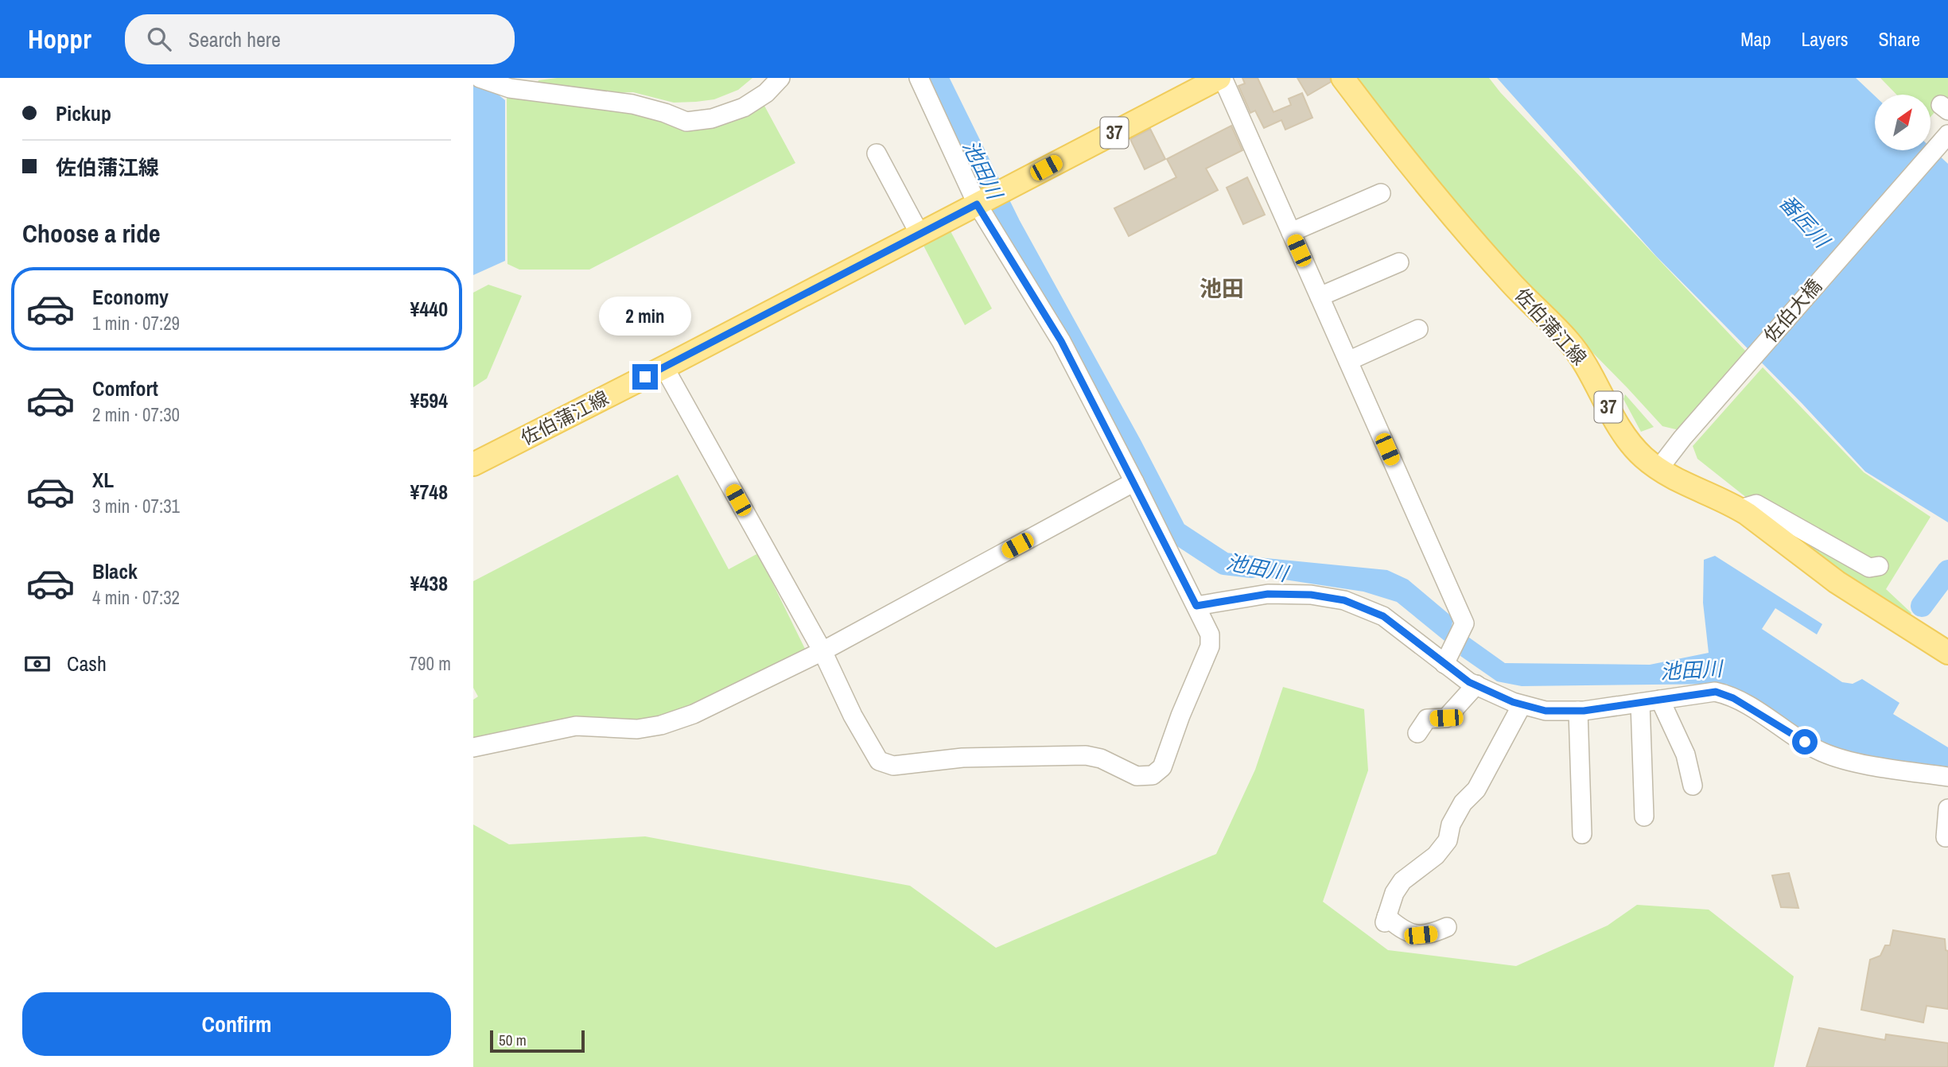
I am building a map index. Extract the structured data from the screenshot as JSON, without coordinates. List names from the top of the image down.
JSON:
{
  "streets": {
    "main road": ["37", "佐伯蒲江線"],
    "street": ["佐伯大橋"]
  },
  "crossings": [
    ["佐伯大橋", "佐伯蒲江線"]
  ],
  "districts": ["池田"],
  "water": ["池田川", "番匠川"],
  "scale_bar": "50 m",
  "north": "top right",
  "page": {
    "header": "Hoppr",
    "search": "Search here",
    "nav": ["Map", "Layers", "Share"],
    "banner": ["Pickup", "佐伯蒲江線"],
    "heading": "Choose a ride",
    "list": [
      {
        "name": "Economy",
        "note": "1 min · 07:29",
        "value": "¥440"
      },
      {
        "name": "Comfort",
        "note": "2 min · 07:30",
        "value": "¥594"
      },
      {
        "name": "XL",
        "note": "3 min · 07:31",
        "value": "¥748"
      },
      {
        "name": "Black",
        "note": "4 min · 07:32",
        "value": "¥438"
      }
    ],
    "bubble": "2 min",
    "pay": ["Cash", "790 m"],
    "buttons": "Confirm",
    "scale": "50 m"
  }
}
